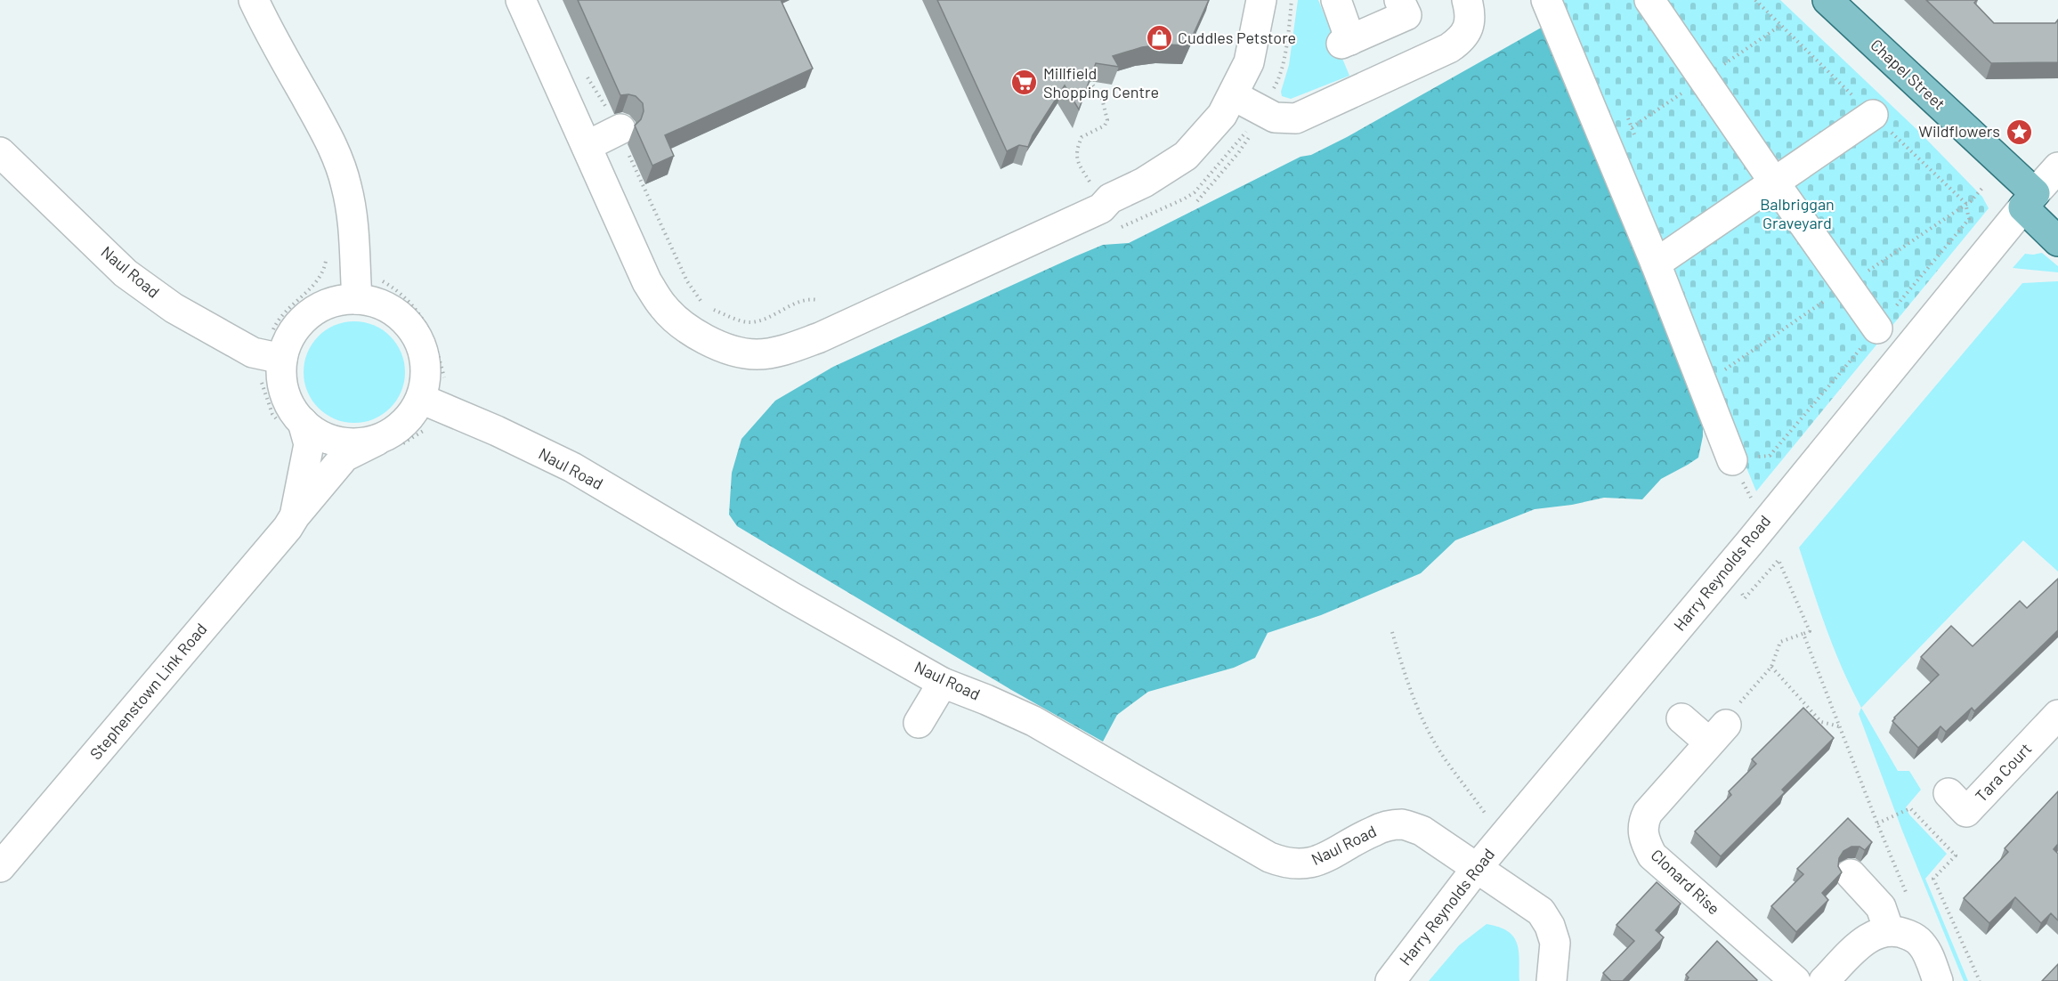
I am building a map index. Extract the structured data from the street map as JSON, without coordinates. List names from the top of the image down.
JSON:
{
  "streets": {
    "main road": ["Chapel Street"],
    "street": [
      "Naul Road",
      "Harry Reynolds Road",
      "Stephenstown Link Road",
      "Tara Court",
      "Clonard Rise"
    ]
  },
  "crossings": [
    ["Chapel Street", "Harry Reynolds Road"],
    ["Naul Road", "Harry Reynolds Road"],
    ["Naul Road", "Stephenstown Link Road"]
  ],
  "parks": ["Balbriggan Graveyard"],
  "places": {
    "shop": ["Cuddles Petstore"],
    "supermarket": ["Millfield Shopping Centre"],
    "place": ["Wildflowers"]
  }
}
